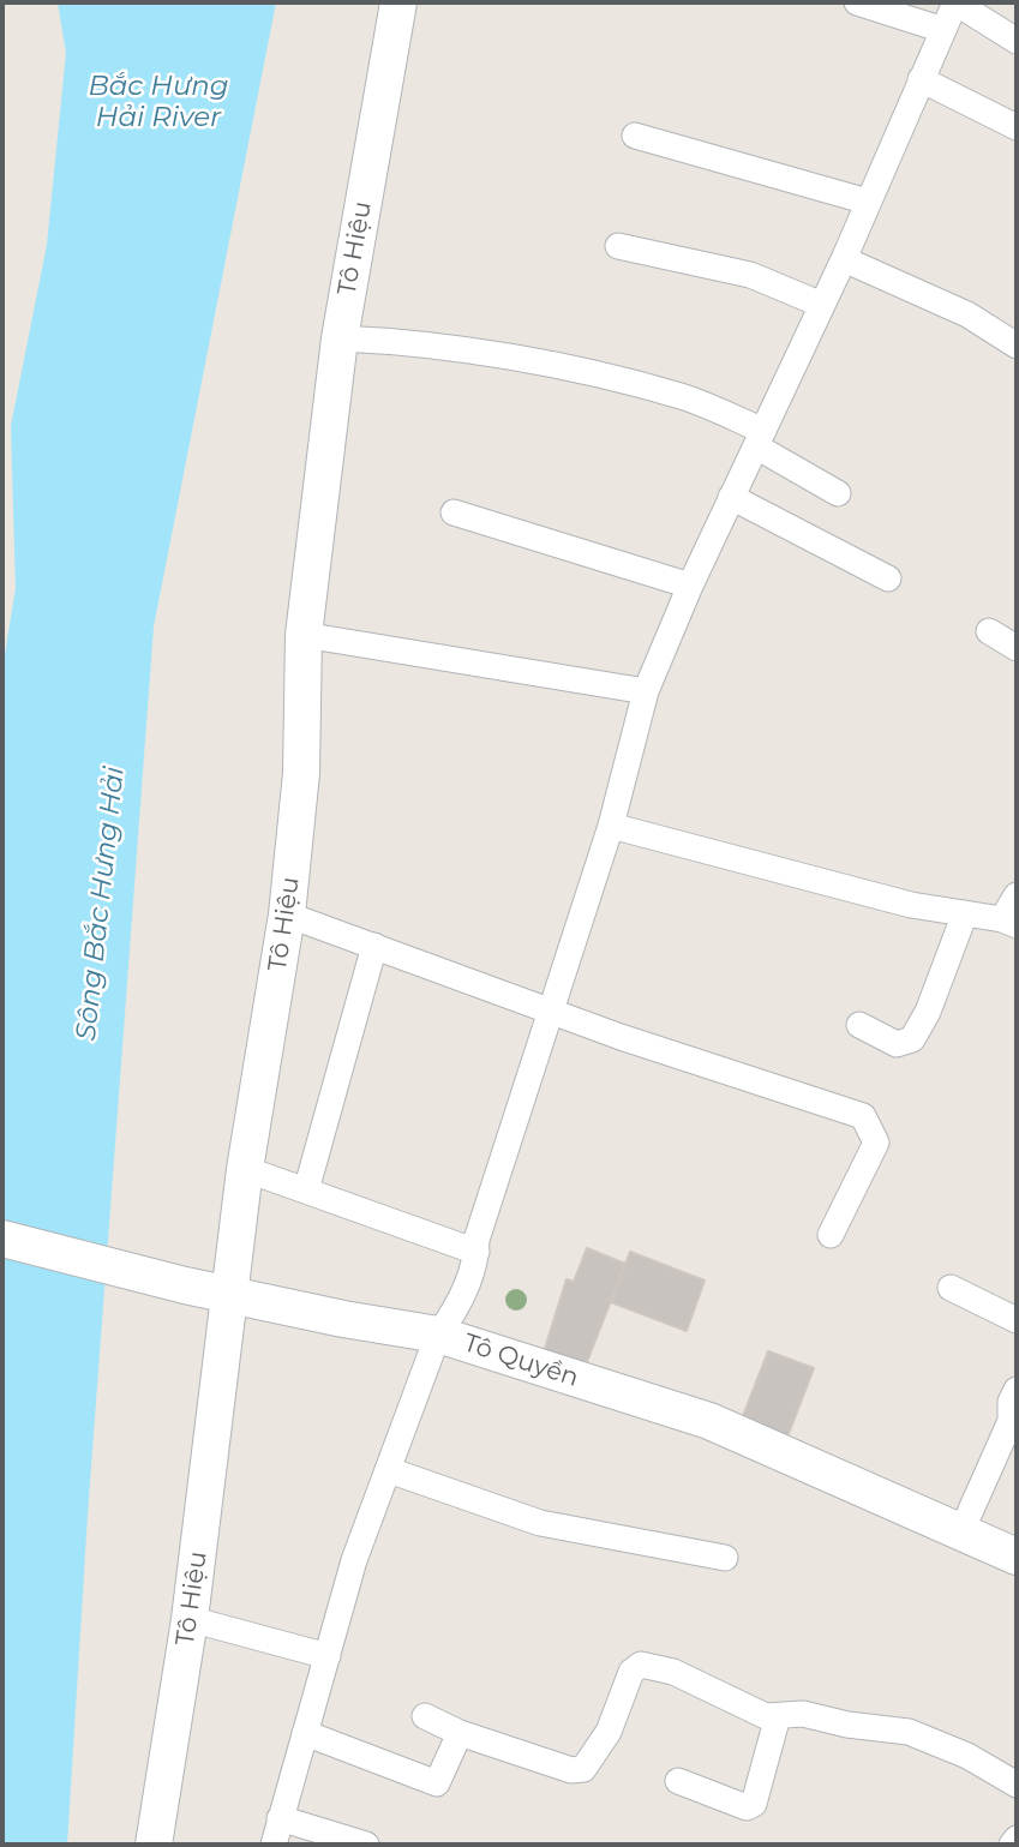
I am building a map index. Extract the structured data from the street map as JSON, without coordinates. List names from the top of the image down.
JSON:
{
  "streets": {
    "main road": ["Tô Hiệu", "Tô Quyền"]
  },
  "crossings": [
    ["Tô Hiệu", "Tô Quyền"]
  ],
  "water": ["Bắc Hưng Hải River", "Sông Bắc Hưng Hải"]
}
